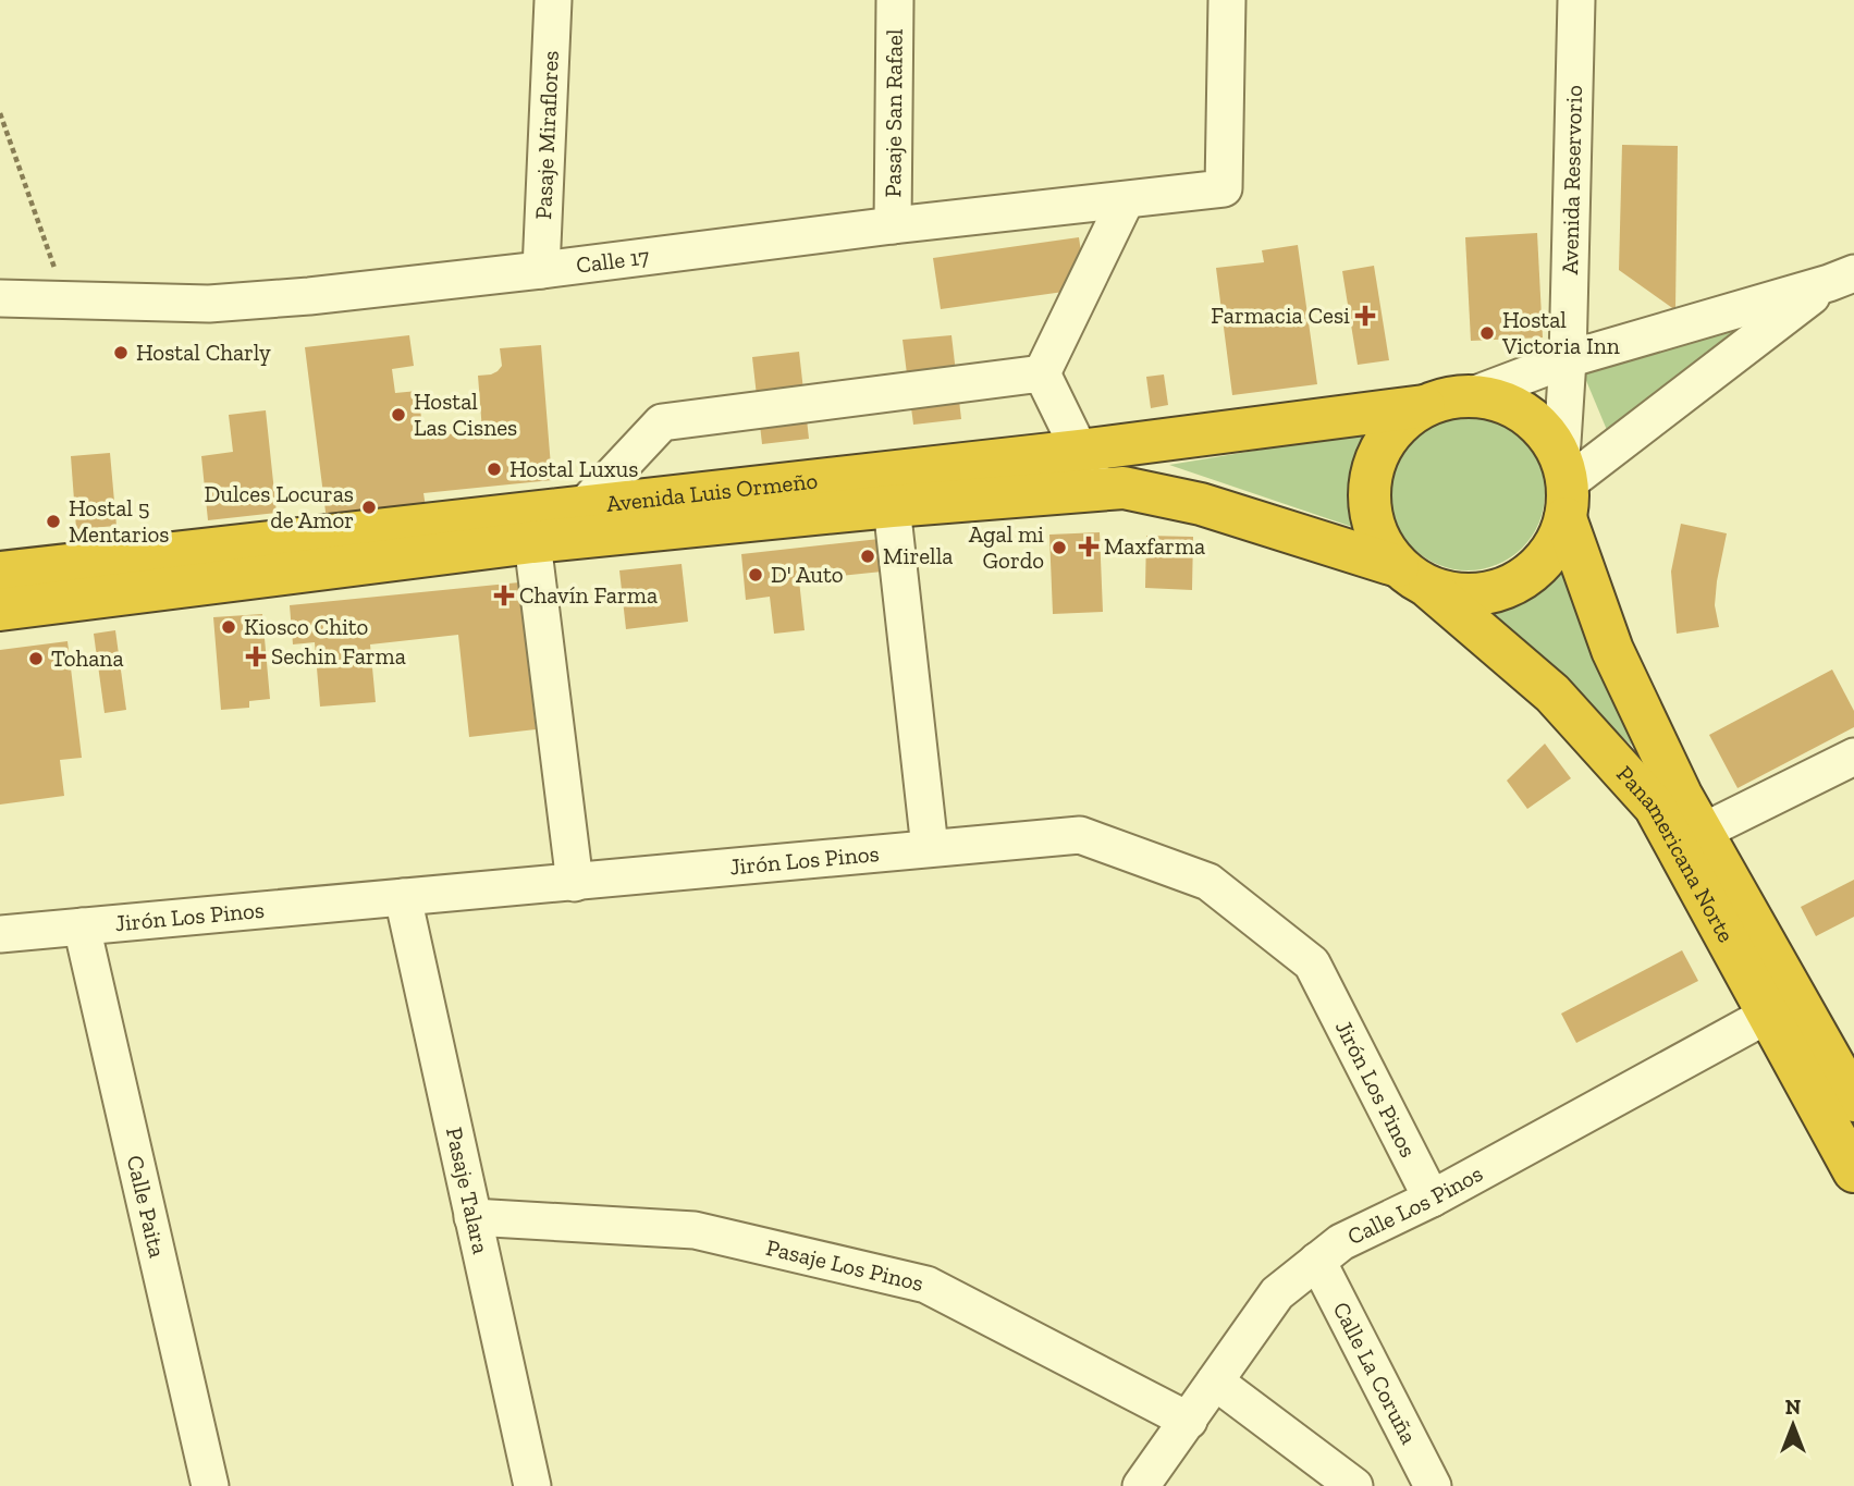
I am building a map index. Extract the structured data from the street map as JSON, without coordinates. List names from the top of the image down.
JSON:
{
  "streets": {
    "highway": ["Avenida Luis Ormeño", "Panamericana Norte"],
    "street": [
      "Pasaje San Rafael",
      "Pasaje Miraflores",
      "Avenida Reservorio",
      "Calle 17",
      "Jirón Los Pinos",
      "Pasaje Talara",
      "Calle Los Pinos",
      "Calle Paita",
      "Pasaje Los Pinos",
      "Calle La Coruña"
    ]
  },
  "crossings": [
    ["Pasaje San Rafael", "Calle 17"],
    ["Pasaje Miraflores", "Calle 17"],
    ["Avenida Reservorio", "Avenida Luis Ormeño"],
    ["Avenida Reservorio", "Panamericana Norte"],
    ["Avenida Luis Ormeño", "Panamericana Norte"],
    ["Panamericana Norte", "Calle Los Pinos"],
    ["Jirón Los Pinos", "Pasaje Talara"],
    ["Jirón Los Pinos", "Calle Los Pinos"],
    ["Jirón Los Pinos", "Calle Paita"],
    ["Pasaje Talara", "Pasaje Los Pinos"],
    ["Calle Los Pinos", "Pasaje Los Pinos"],
    ["Calle Los Pinos", "Calle La Coruña"]
  ],
  "places": {
    "health": [
      "Farmacia Cesi",
      "Maxfarma",
      "Chavín Farma",
      "Sechin Farma"
    ],
    "other": [
      "Hostal Victoria Inn",
      "Hostal Charly",
      "Hostal Las Cisnes",
      "Hostal Luxus",
      "Dulces Locuras de Amor",
      "Hostal 5 Mentarios",
      "Agal mi Gordo",
      "Mirella",
      "D' Auto",
      "Kiosco Chito",
      "Tohana"
    ]
  },
  "north": "top"
}
